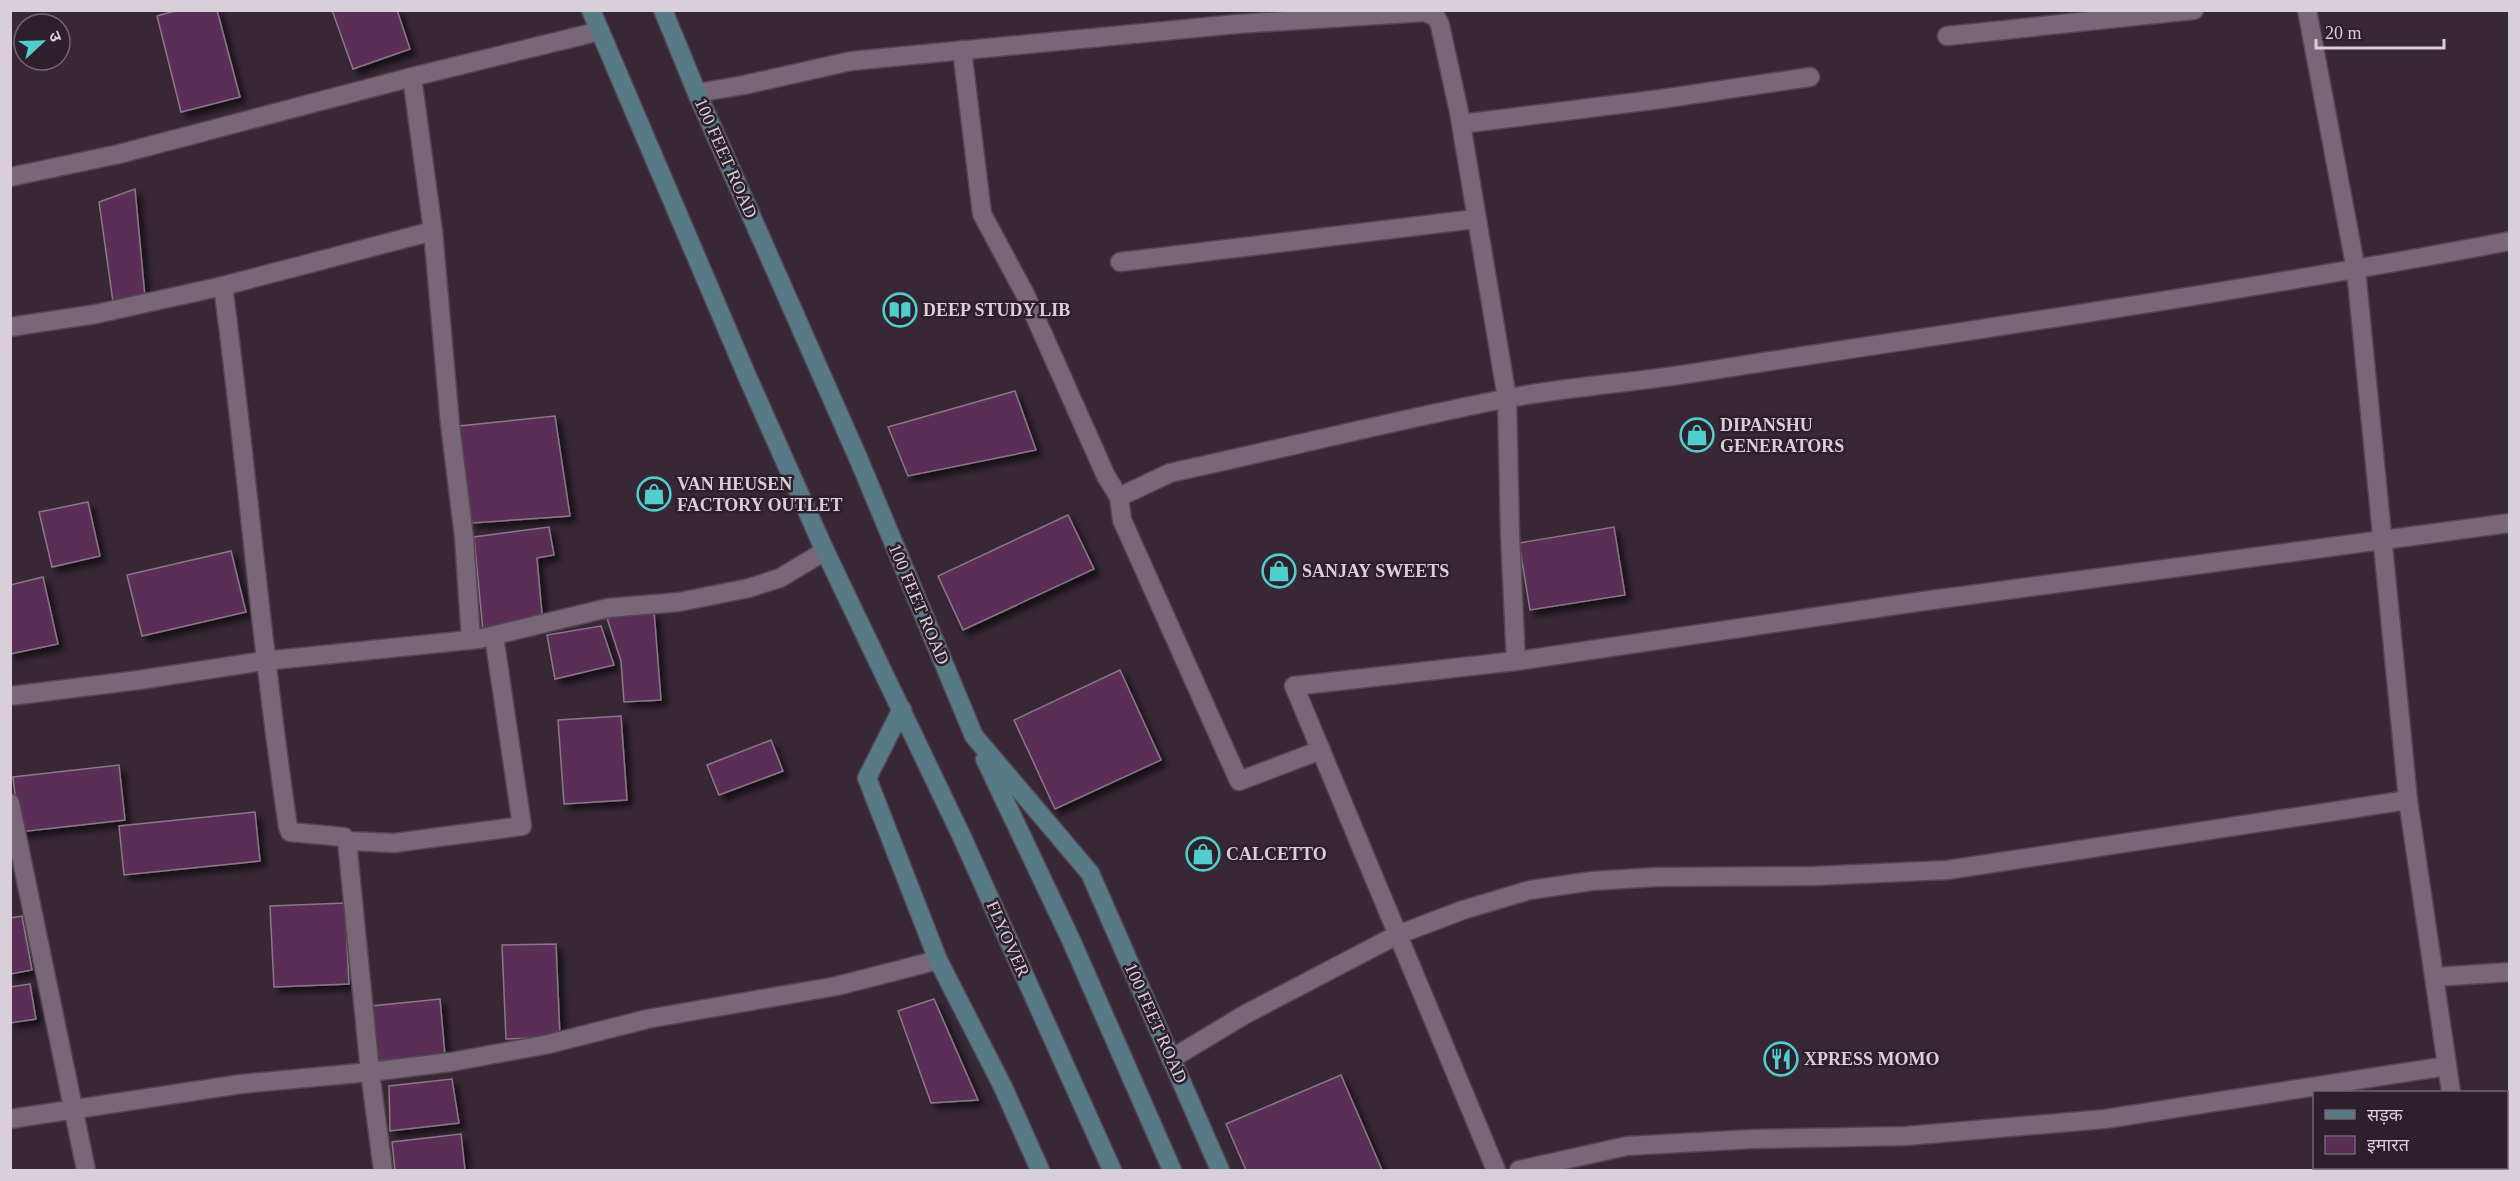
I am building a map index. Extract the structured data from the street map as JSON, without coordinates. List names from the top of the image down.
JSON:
{
  "streets": {
    "main road": ["100 FEET ROAD", "FLYOVER"]
  },
  "places": {
    "library": ["DEEP STUDY LIB"],
    "shop": [
      "DIPANSHU GENERATORS",
      "VAN HEUSEN FACTORY OUTLET",
      "SANJAY SWEETS",
      "CALCETTO"
    ],
    "restaurant": ["XPRESS MOMO"]
  },
  "legend": ["सड़क", "इमारत"],
  "scale_bar": "20 m",
  "north": "right"
}
